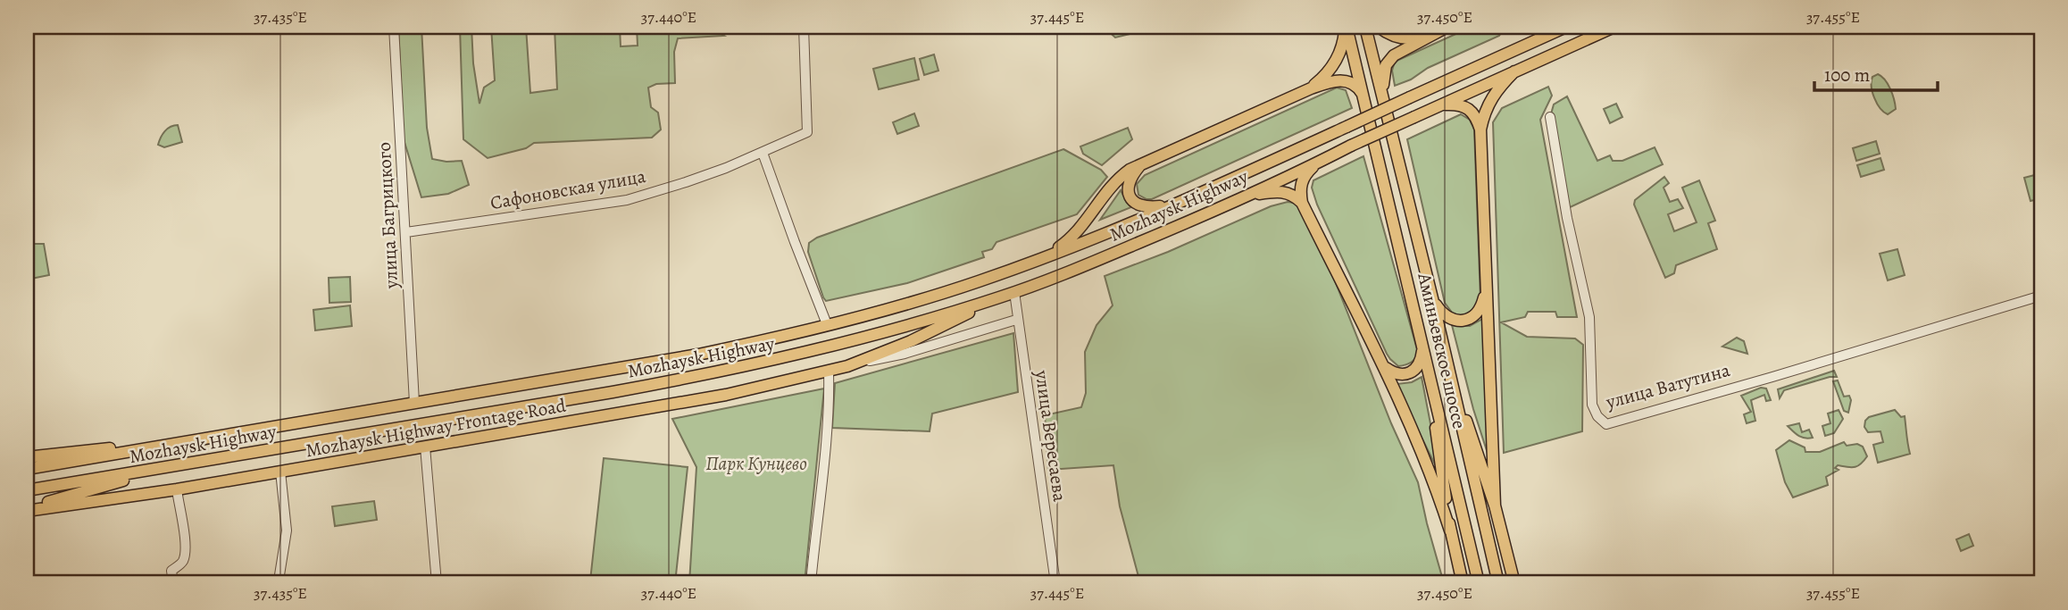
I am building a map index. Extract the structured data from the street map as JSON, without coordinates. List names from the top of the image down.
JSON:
{
  "streets": {
    "main road": ["Mozhaysk Highway", "Аминьевское шоссе", "Mozhaysk Highway Frontage Road"],
    "street": [
      "Сафоновская улица",
      "улица Багрицкого",
      "улица Ватутина",
      "улица Вересаева"
    ]
  },
  "crossings": [
    ["Сафоновская улица", "улица Багрицкого"],
    ["Mozhaysk Highway", "улица Багрицкого"],
    ["Mozhaysk Highway", "Mozhaysk Highway Frontage Road"],
    ["Mozhaysk Highway", "улица Вересаева"]
  ],
  "parks": ["Парк Кунцево"],
  "scale_bar": "100 m",
  "coordinates": [
    "37.435°E",
    "37.440°E",
    "37.445°E",
    "37.450°E",
    "37.455°E"
  ]
}
